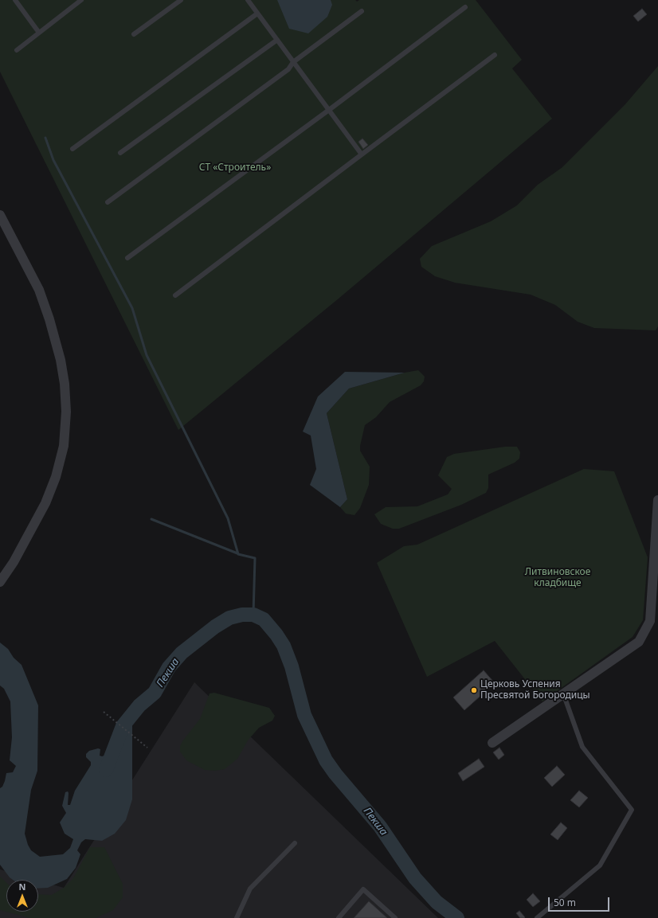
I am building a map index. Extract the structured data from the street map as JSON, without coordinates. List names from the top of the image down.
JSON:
{
  "water": ["Пекша"],
  "parks": ["СТ «Строитель»", "Литвиновское кладбище"],
  "places": ["Церковь Успения Пресвятой Богородицы"],
  "scale_bar": "50 m",
  "north": "top"
}
